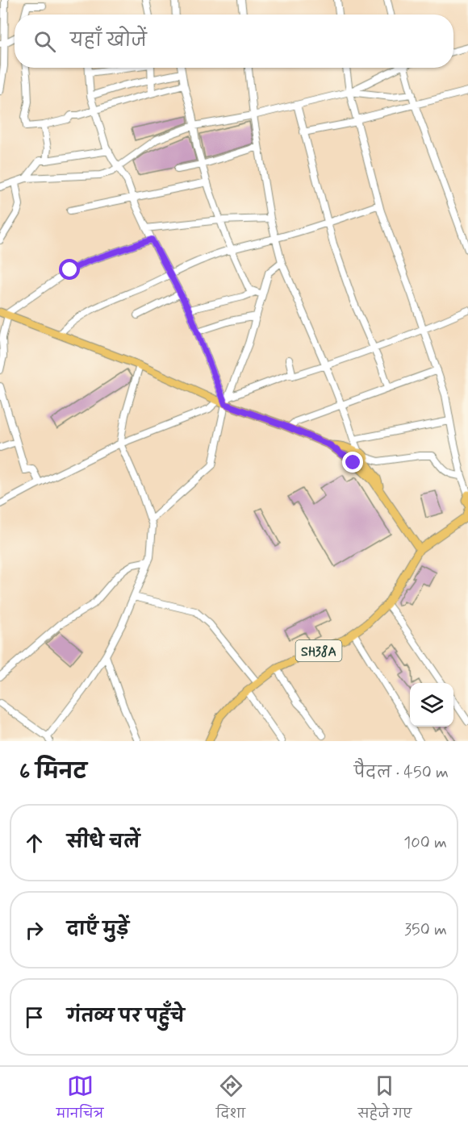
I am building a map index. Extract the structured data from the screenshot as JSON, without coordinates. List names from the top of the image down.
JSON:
{
  "streets": {
    "main road": ["SH38A"]
  },
  "page": {
    "search": "यहाँ खोजें",
    "heading": ["6 मिनट", "पैदल · 450 m"],
    "list": [
      ["सीधे चलें", "100 m"],
      ["दाएँ मुड़ें", "350 m"],
      "गंतव्य पर पहुँचे"
    ],
    "nav": ["मानचित्र", "दिशा", "सहेजे गए"]
  }
}
